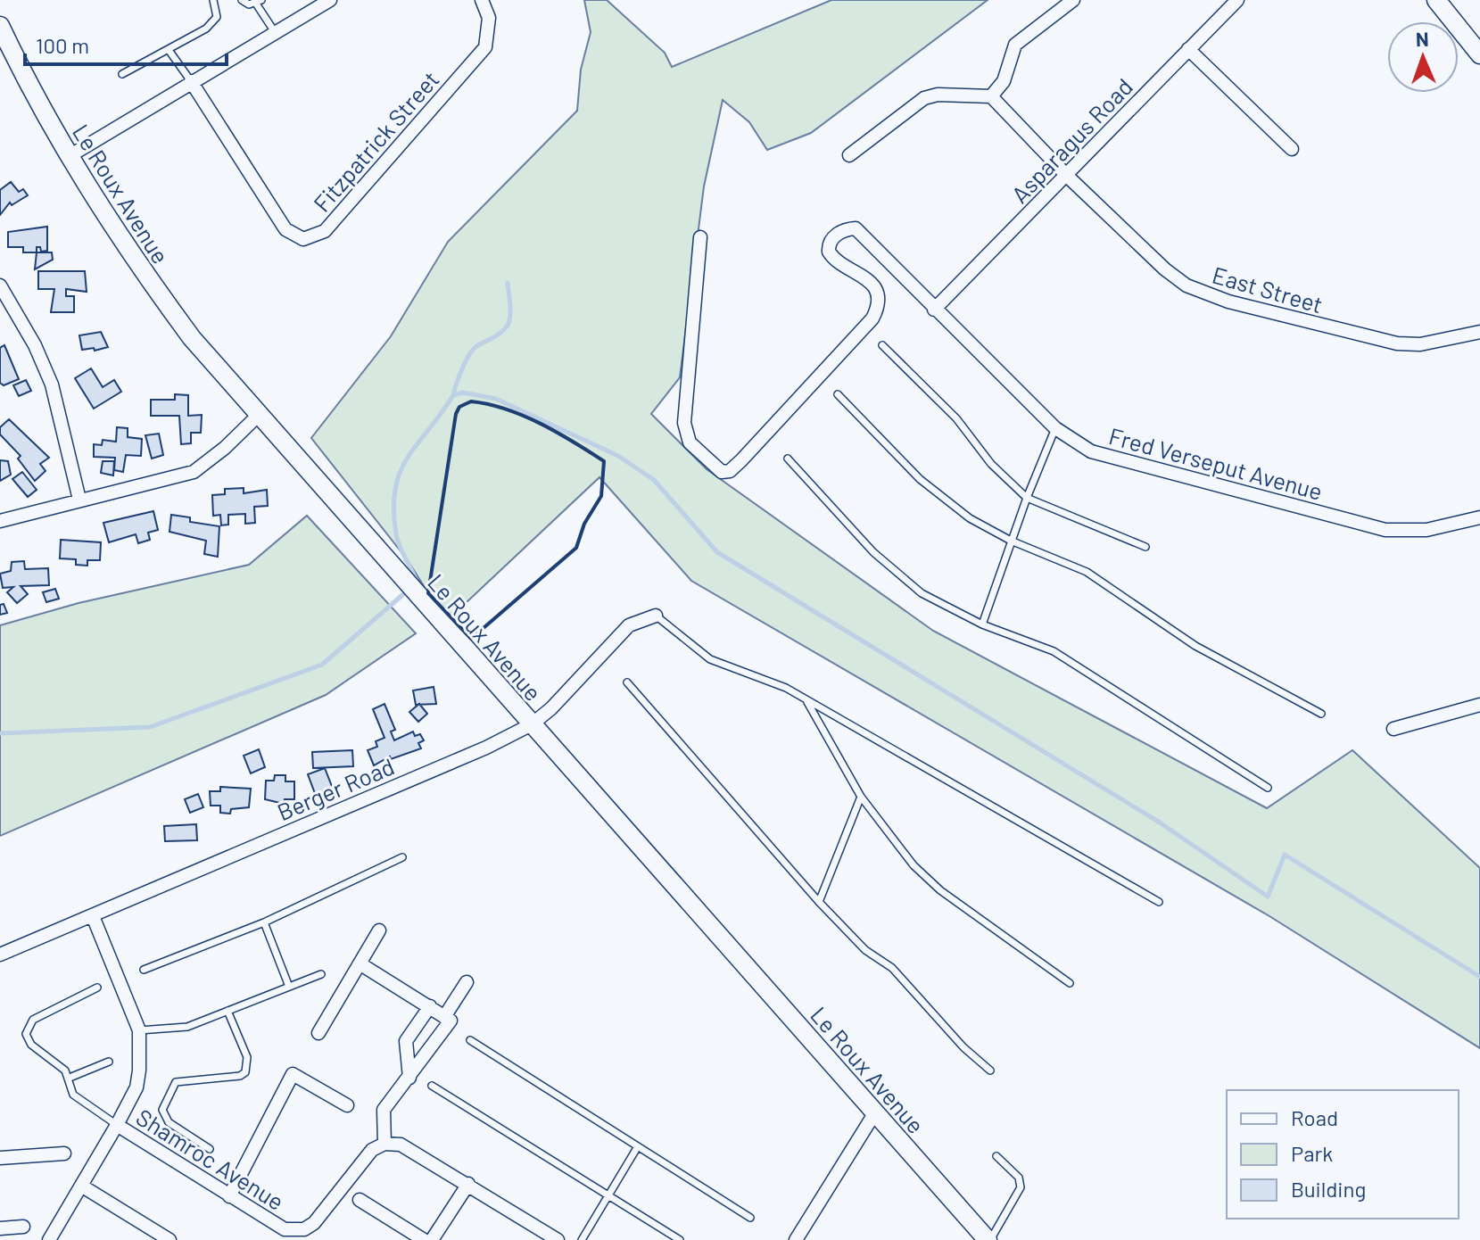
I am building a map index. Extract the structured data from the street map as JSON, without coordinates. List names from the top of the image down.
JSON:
{
  "streets": {
    "main road": ["Le Roux Avenue"],
    "street": [
      "Asparagus Road",
      "Fitzpatrick Street",
      "East Street",
      "Fred Verseput Avenue",
      "Berger Road",
      "Shamroc Avenue"
    ]
  },
  "crossings": [
    ["Asparagus Road", "East Street"],
    ["Asparagus Road", "Fred Verseput Avenue"],
    ["Le Roux Avenue", "Berger Road"]
  ],
  "legend": ["Road", "Park", "Building"],
  "scale_bar": "100 m",
  "north": "top"
}
